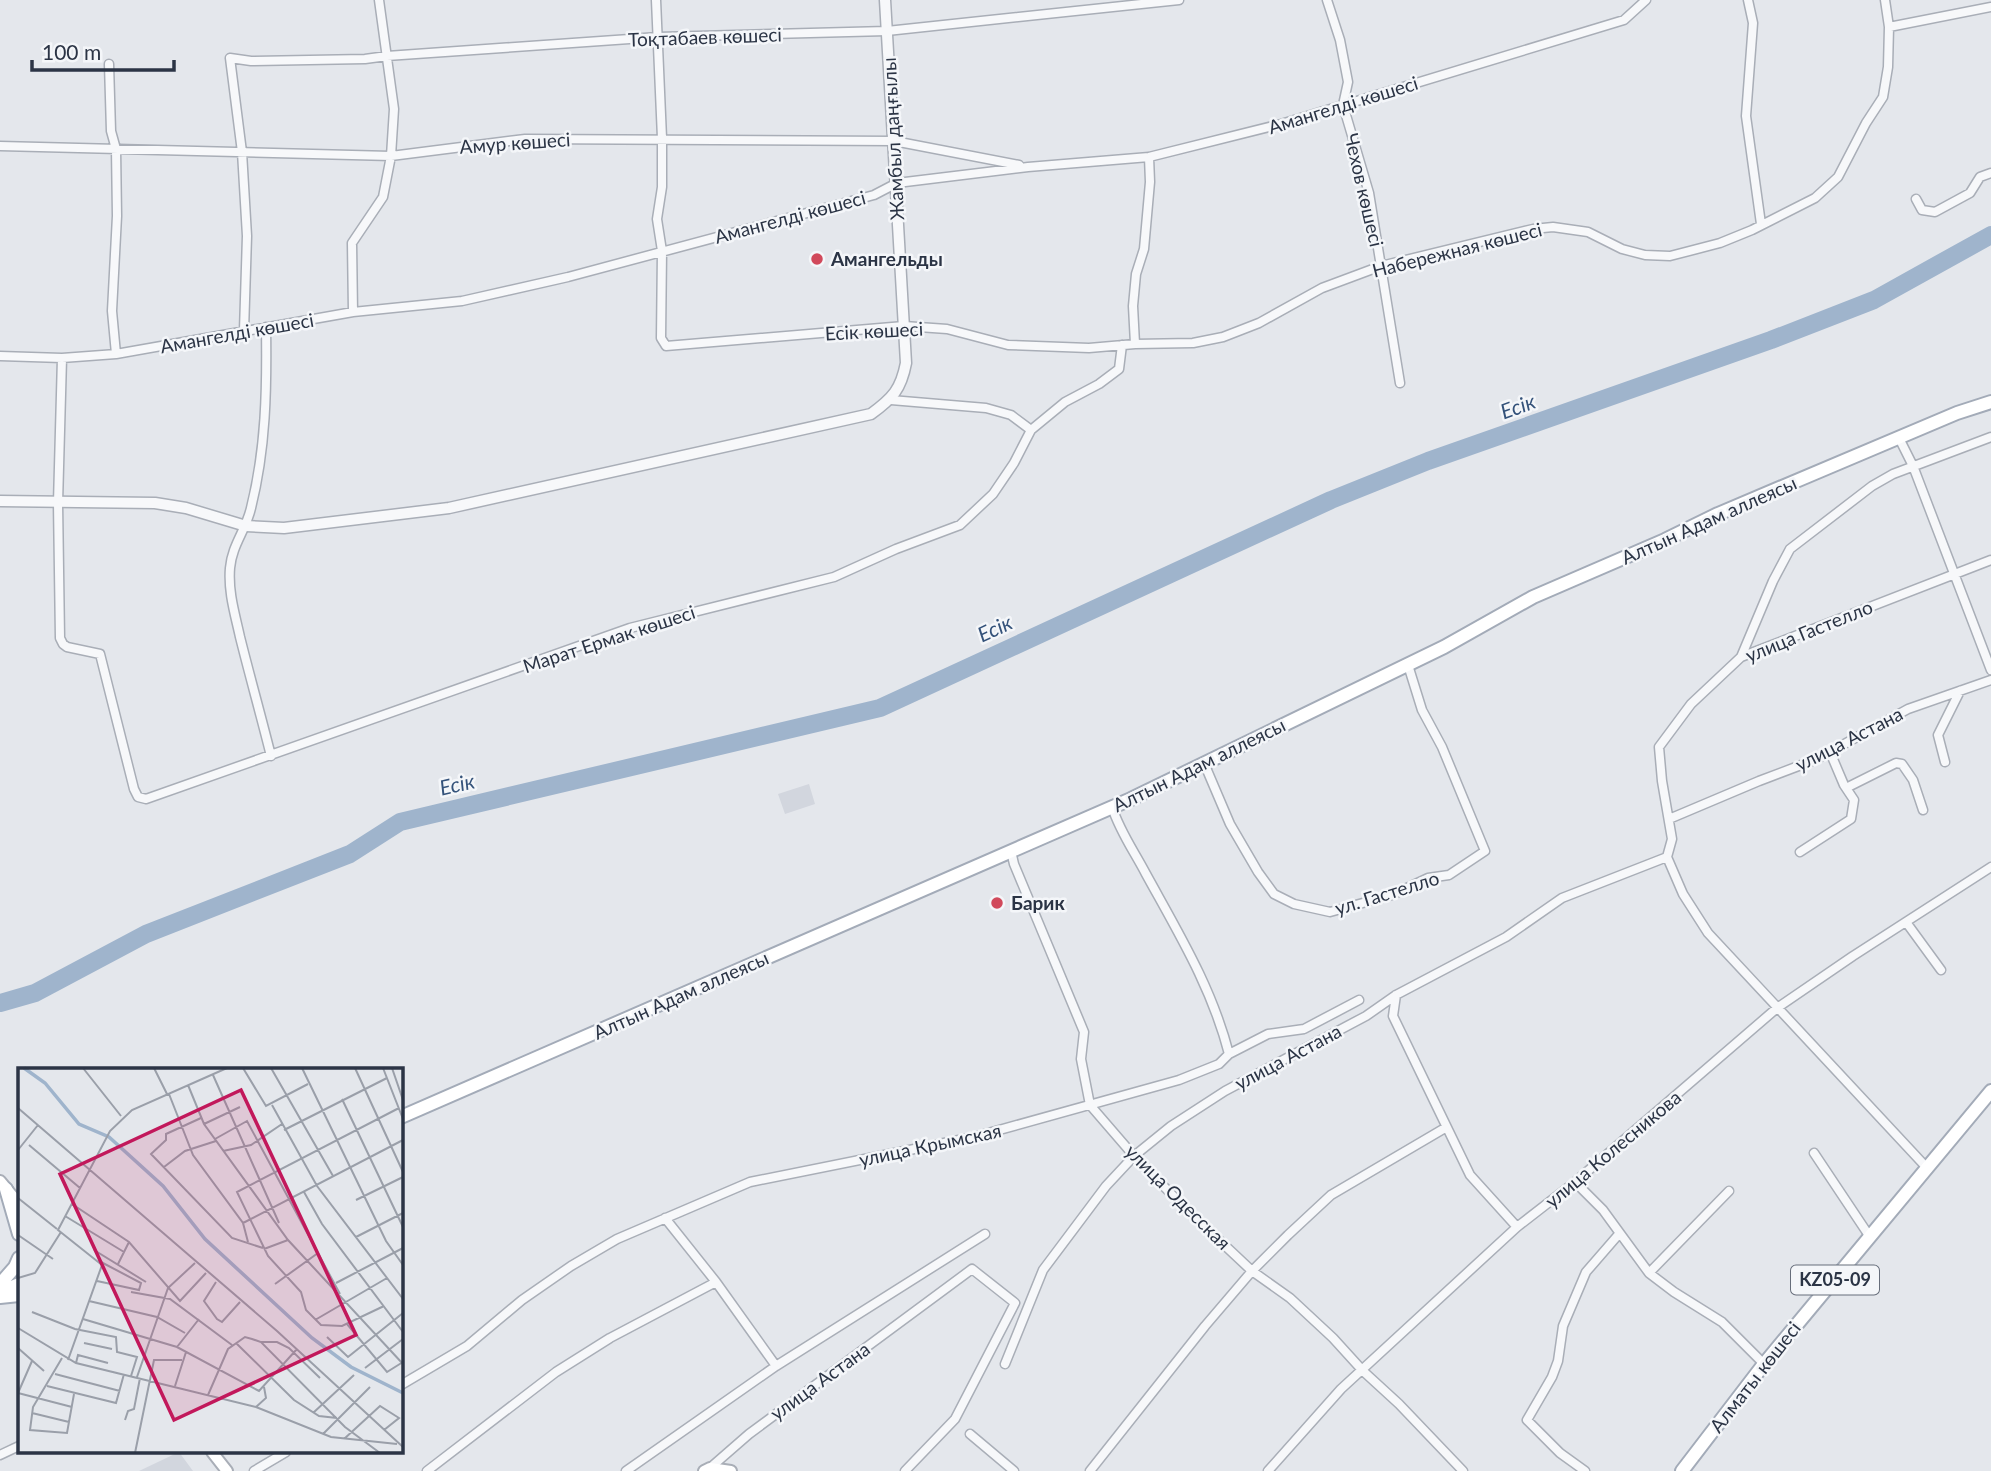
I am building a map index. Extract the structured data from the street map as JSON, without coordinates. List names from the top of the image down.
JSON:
{
  "streets": {
    "main road": ["Алтын Адам аллеясы", "KZ05-09", "Алматы көшесі"],
    "street": [
      "Тоқтабаев көшесі",
      "Амангелді көшесі",
      "Жамбыл даңғылы",
      "Амур көшесі",
      "Чехов көшесі",
      "Набережная көшесі",
      "Есік көшесі",
      "улица Гастелло",
      "Марат Ермак көшесі",
      "улица Астана",
      "ул. Гастелло",
      "улица Крымская",
      "улица Колесникова",
      "улица Одесская"
    ]
  },
  "crossings": [
    ["Тоқтабаев көшесі", "Жамбыл даңғылы"],
    ["Тоқтабаев көшесі", "Амур көшесі"],
    ["Амангелді көшесі", "Жамбыл даңғылы"],
    ["Амангелді көшесі", "Амур көшесі"],
    ["Амангелді көшесі", "Чехов көшесі"],
    ["Амангелді көшесі", "Есік көшесі"],
    ["Жамбыл даңғылы", "Амур көшесі"],
    ["Жамбыл даңғылы", "Есік көшесі"],
    ["Чехов көшесі", "Набережная көшесі"],
    ["Набережная көшесі", "Есік көшесі"],
    ["Алтын Адам аллеясы", "ул. Гастелло"],
    ["улица Гастелло", "улица Астана"],
    ["улица Астана", "улица Одесская"],
    ["улица Крымская", "улица Одесская"],
    ["улица Колесникова", "улица Одесская"]
  ],
  "water": ["Есік"],
  "places": ["Амангельды", "Барик"],
  "scale_bar": "100 m"
}
